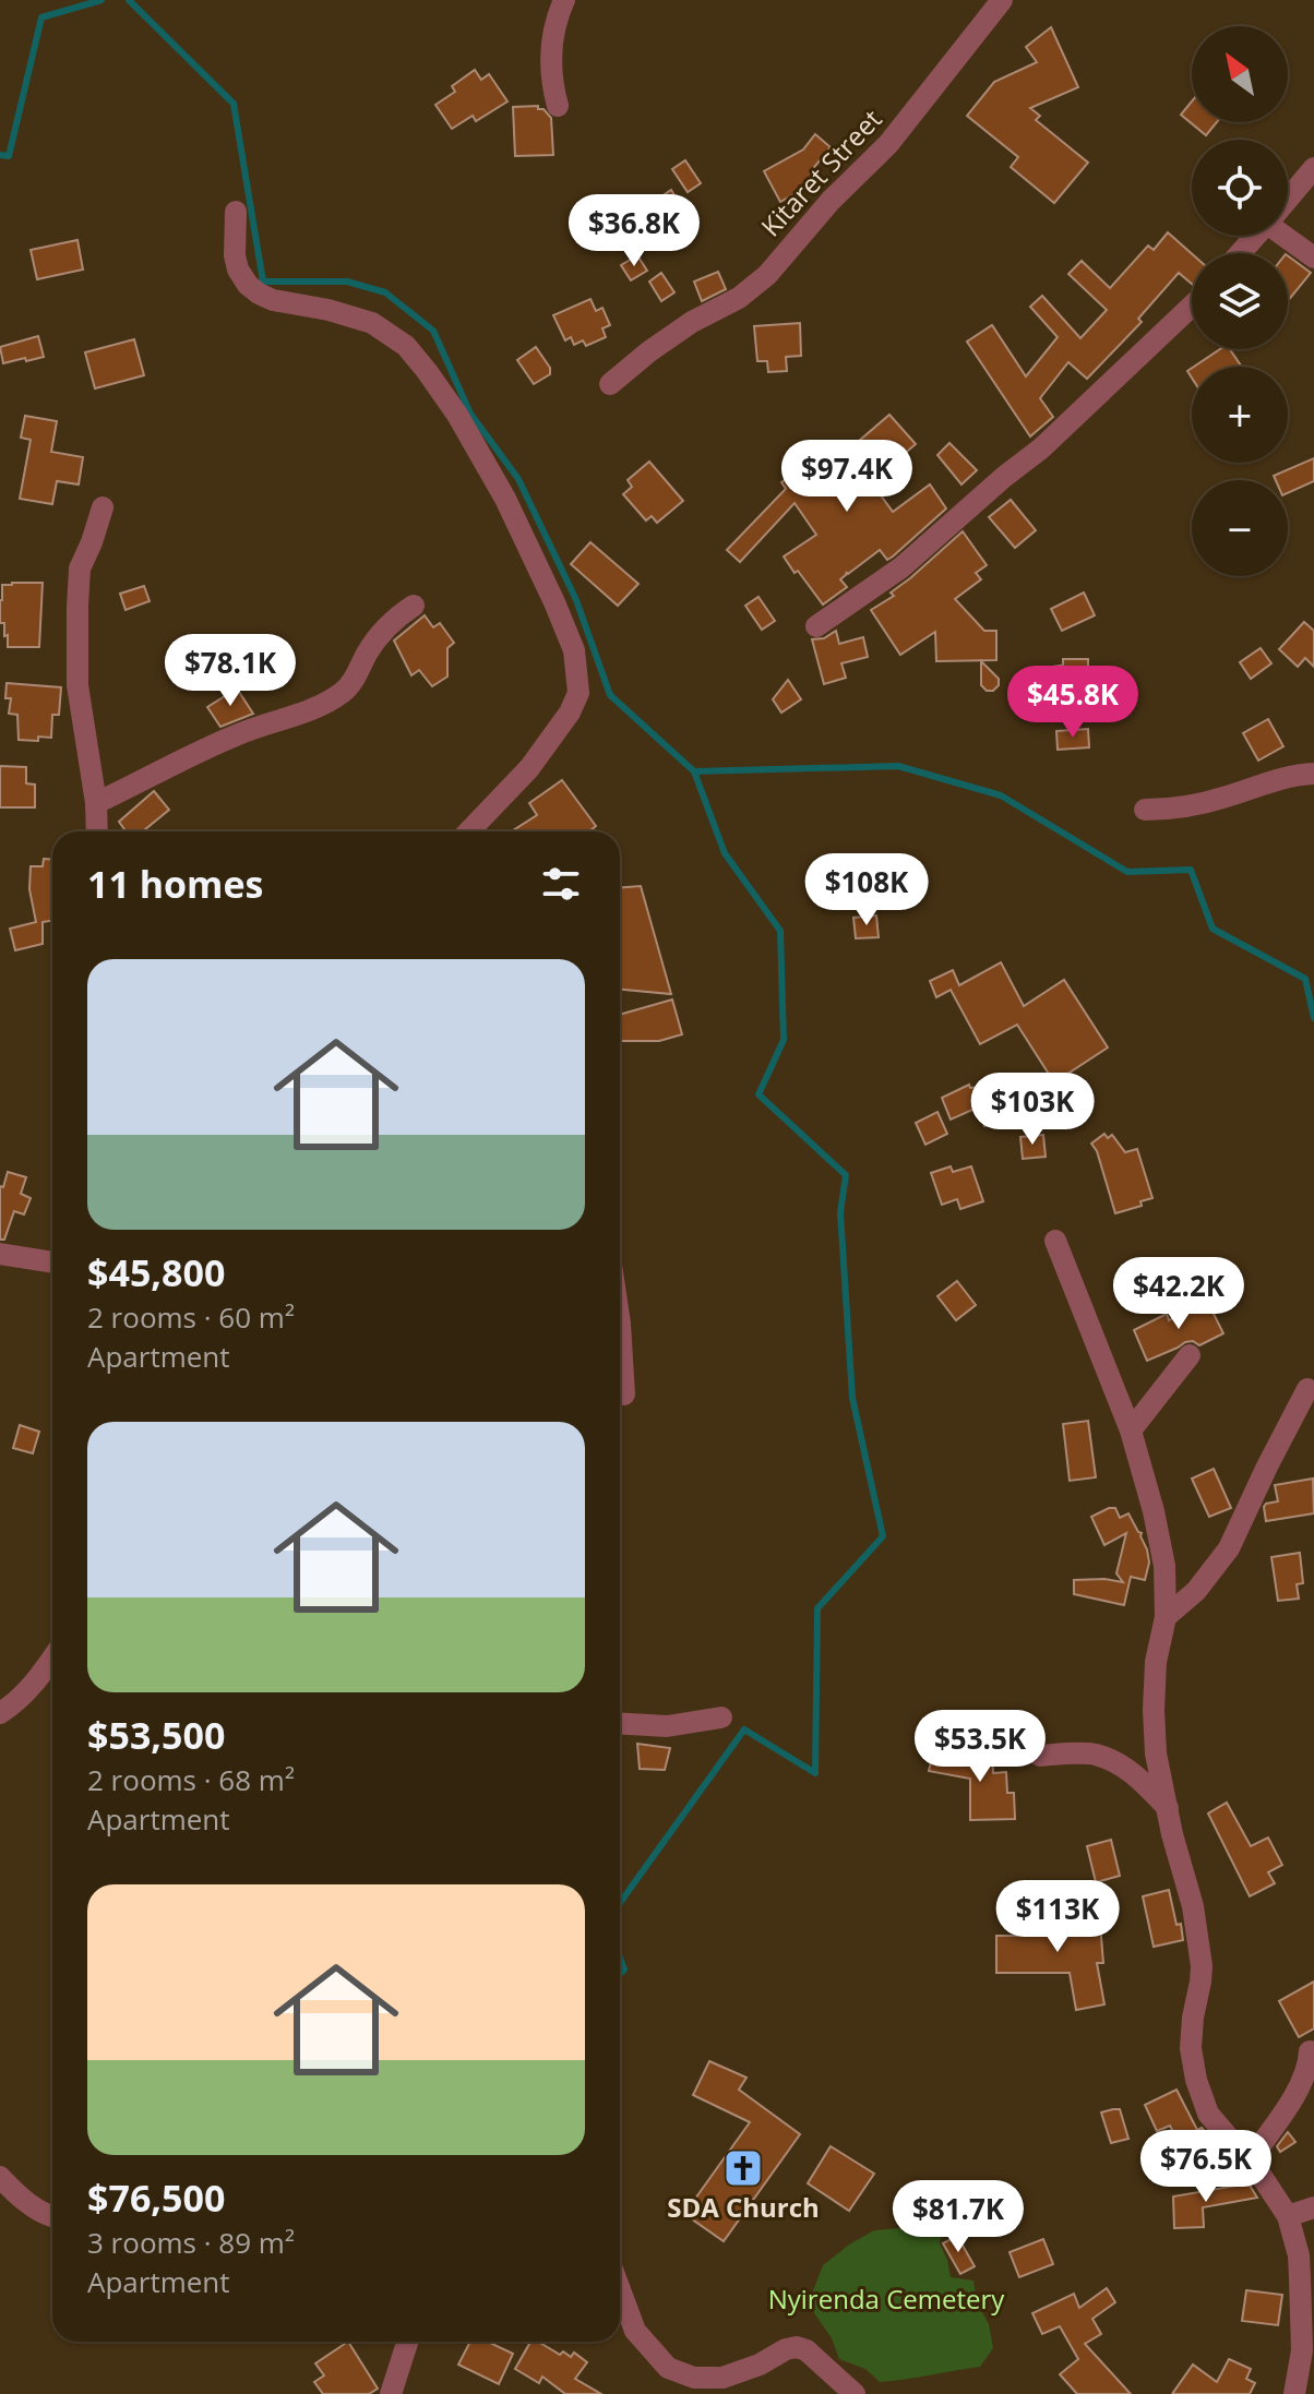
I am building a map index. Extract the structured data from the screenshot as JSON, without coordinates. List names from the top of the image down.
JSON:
{
  "streets": {
    "street": ["Kitaret Street"]
  },
  "parks": ["Nyirenda Cemetery"],
  "places": {
    "church": ["SDA Church"]
  },
  "north": "top left",
  "page": {
    "map_buttons": ["+", "−"],
    "price": [
      "$36.8K",
      "$97.4K",
      "$78.1K",
      "$45.8K",
      "$108K",
      "$103K",
      "$42.2K",
      "$53.5K",
      "$113K",
      "$76.5K",
      "$81.7K"
    ],
    "heading": "11 homes",
    "list": [
      {
        "name": "$45,800",
        "note": "2 rooms · 60 m² · Apartment"
      },
      {
        "name": "$53,500",
        "note": "2 rooms · 68 m² · Apartment"
      },
      {
        "name": "$76,500",
        "note": "3 rooms · 89 m² · Apartment"
      }
    ]
  }
}
